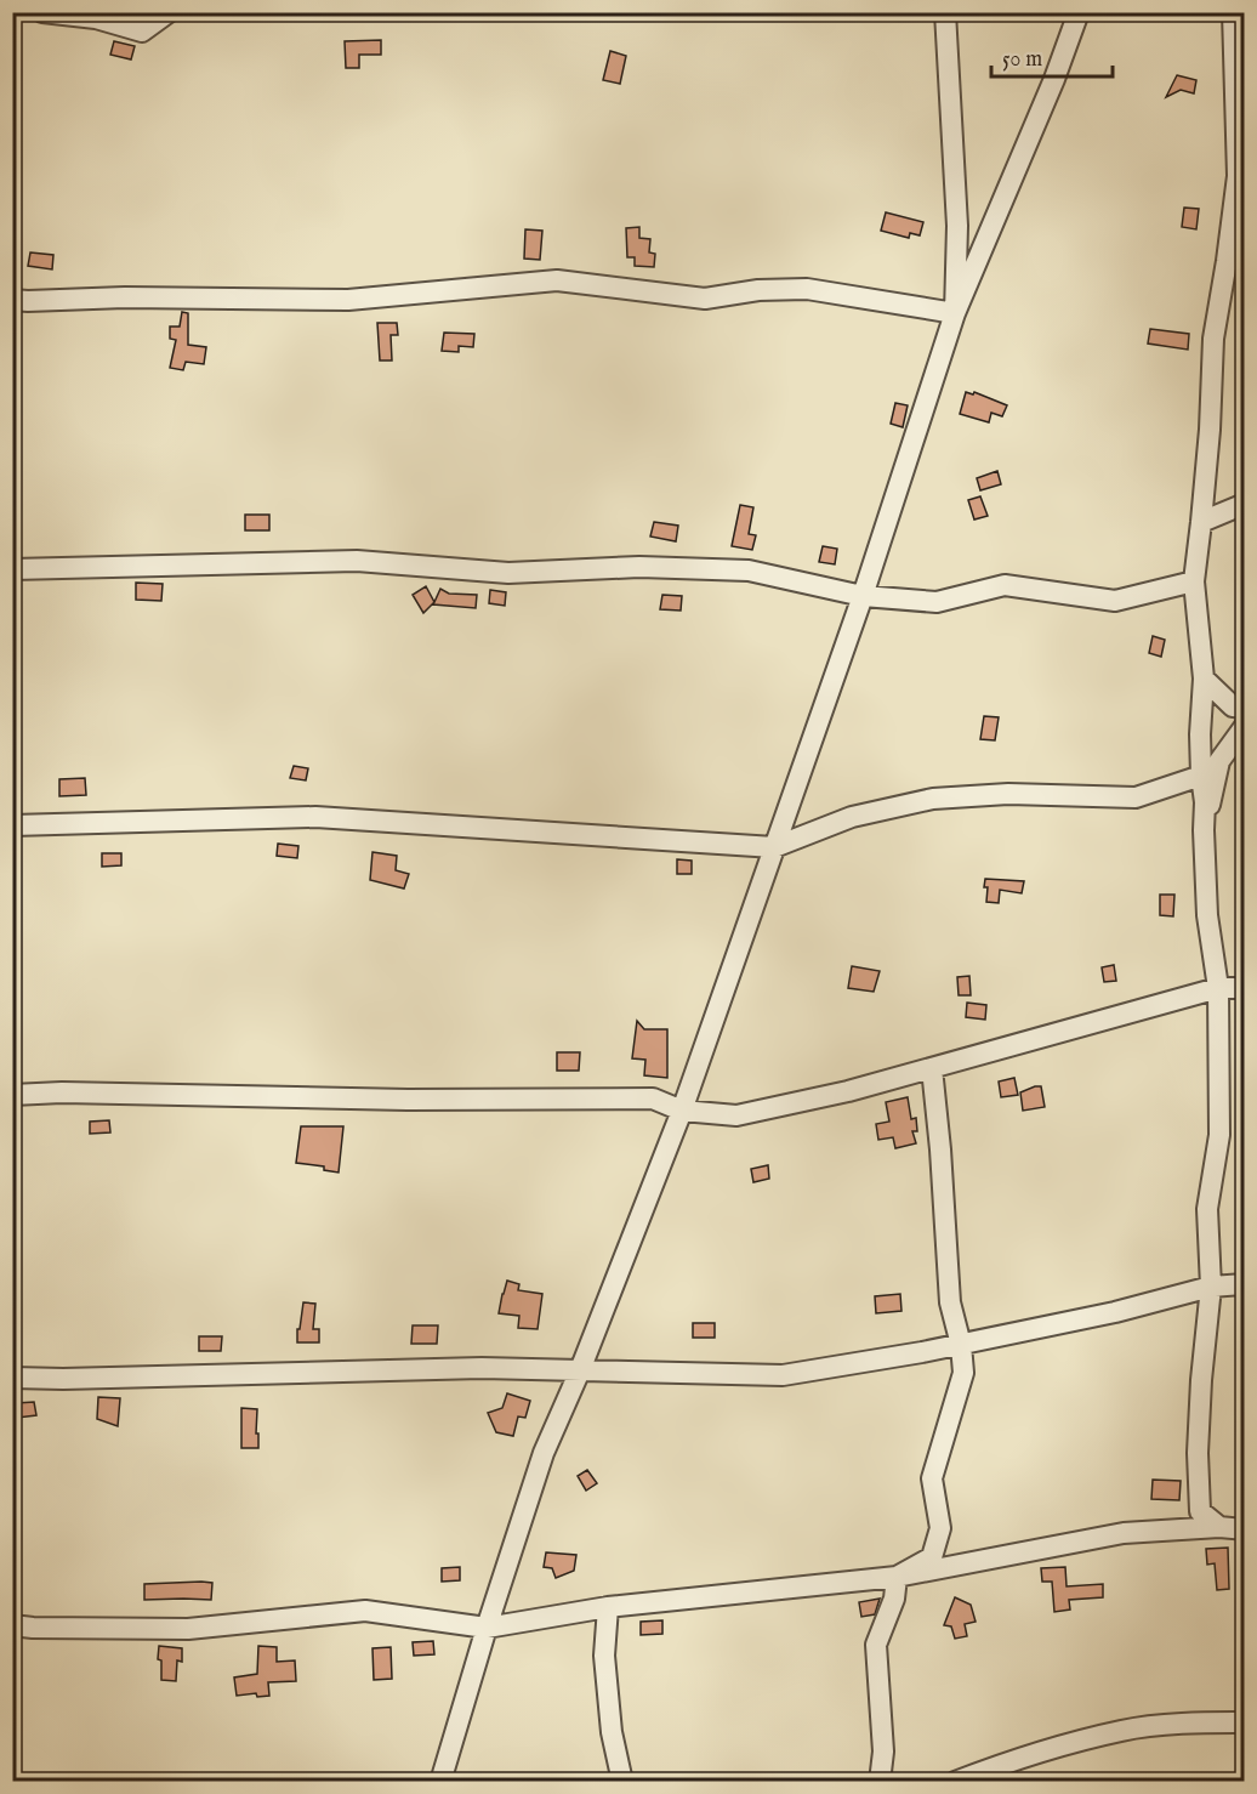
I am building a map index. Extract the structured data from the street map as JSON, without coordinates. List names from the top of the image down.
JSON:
{
  "scale_bar": "50 m"
}
